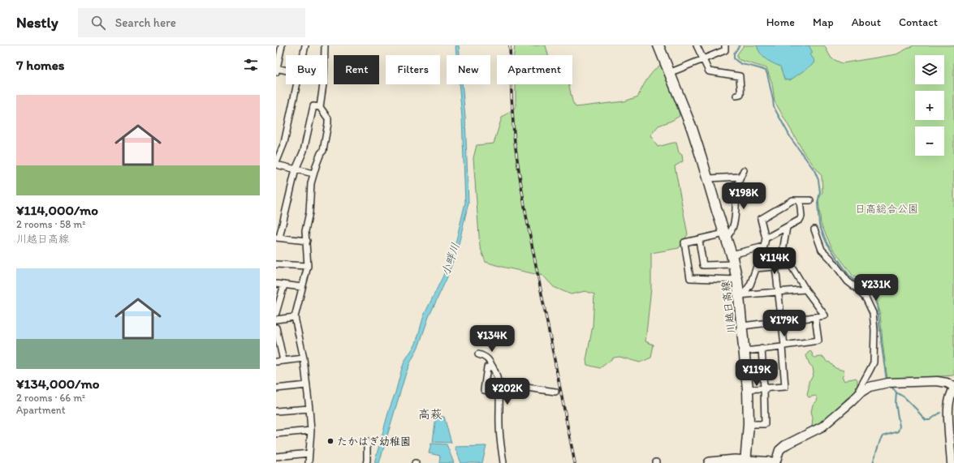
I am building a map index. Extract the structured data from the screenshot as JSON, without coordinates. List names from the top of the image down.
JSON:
{
  "streets": {
    "main road": ["川越日高線"]
  },
  "districts": ["高萩"],
  "water": ["小畔川"],
  "parks": ["日高総合公園"],
  "places": ["たかはぎ幼稚園"],
  "page": {
    "header": "Nestly",
    "search": "Search here",
    "nav": [
      "Home",
      "Map",
      "About",
      "Contact"
    ],
    "heading": "7 homes",
    "map_buttons": ["+", "−"],
    "chip": [
      "Buy",
      "Rent",
      "Filters",
      "New",
      "Apartment"
    ],
    "list": [
      {
        "name": "¥114,000/mo",
        "note": "2 rooms · 58 m² · 川越日高線"
      },
      {
        "name": "¥134,000/mo",
        "note": "2 rooms · 66 m² · Apartment"
      }
    ],
    "price": [
      "¥198K",
      "¥114K",
      "¥231K",
      "¥179K",
      "¥134K",
      "¥119K",
      "¥202K"
    ]
  }
}
